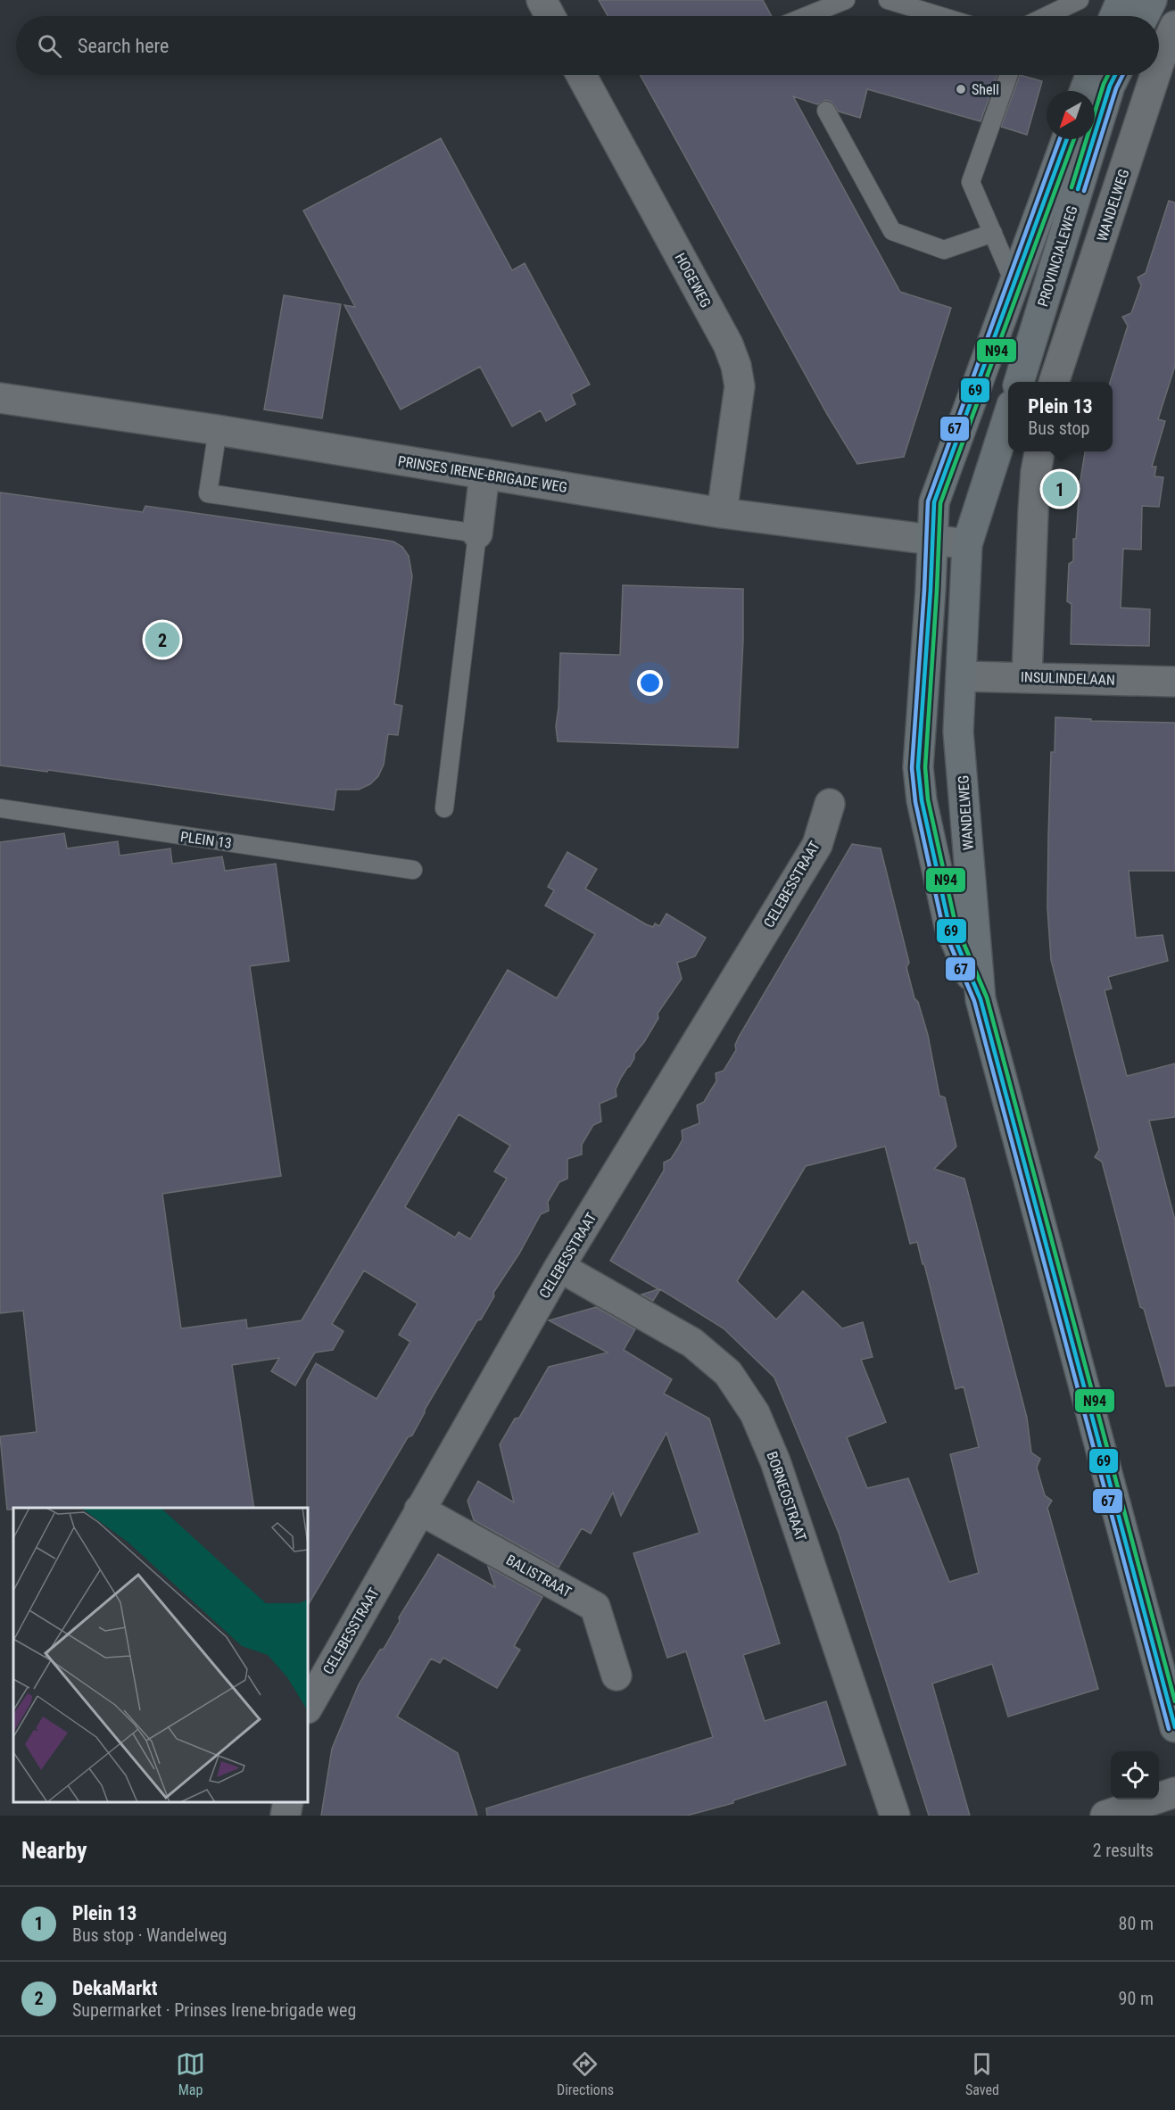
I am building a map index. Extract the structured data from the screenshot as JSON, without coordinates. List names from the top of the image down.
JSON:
{
  "streets": {
    "main road": ["WANDELWEG", "PROVINCIALEWEG"],
    "street": [
      "HOGEWEG",
      "PRINSES IRENE-BRIGADE WEG",
      "INSULINDELAAN",
      "CELEBESSTRAAT",
      "BORNEOSTRAAT",
      "BALISTRAAT"
    ],
    "lane": ["PLEIN 13"]
  },
  "crossings": [
    ["WANDELWEG", "PROVINCIALEWEG"],
    ["WANDELWEG", "INSULINDELAAN"],
    ["PROVINCIALEWEG", "PRINSES IRENE-BRIGADE WEG"],
    ["HOGEWEG", "PRINSES IRENE-BRIGADE WEG"],
    ["CELEBESSTRAAT", "BORNEOSTRAAT"],
    ["CELEBESSTRAAT", "BALISTRAAT"]
  ],
  "places": ["Shell"],
  "lines": ["transit line 69", "transit line 67", "transit line N94"],
  "north": "bottom left",
  "page": {
    "search": "Search here",
    "popup": ["Plein 13", "Bus stop"],
    "pins": ["1", "2"],
    "heading": ["Nearby", "2 results"],
    "list": [
      {
        "mark": "1",
        "name": "Plein 13",
        "note": "Bus stop · Wandelweg",
        "value": "80 m"
      },
      {
        "mark": "2",
        "name": "DekaMarkt",
        "note": "Supermarket · Prinses Irene-brigade weg",
        "value": "90 m"
      }
    ],
    "nav": ["Map", "Directions", "Saved"]
  }
}
